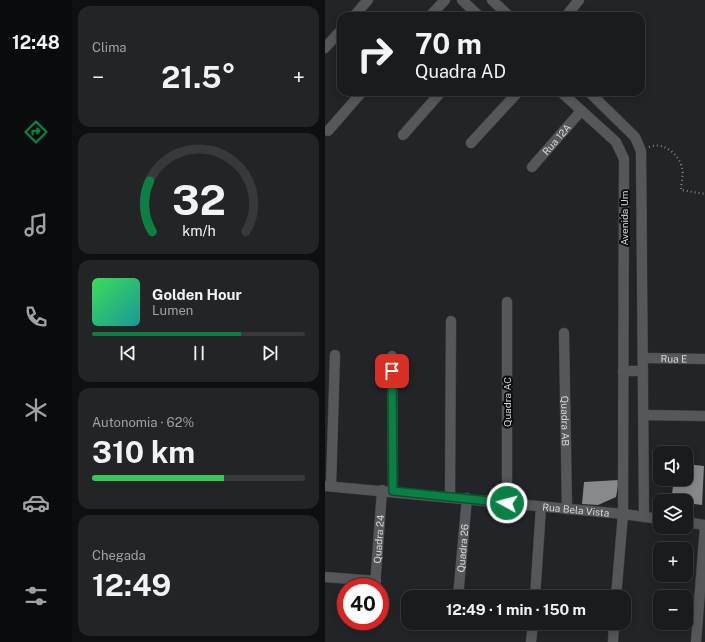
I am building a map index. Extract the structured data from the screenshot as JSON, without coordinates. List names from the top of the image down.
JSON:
{
  "streets": {
    "street": [
      "Rua 12A",
      "Avenida Um",
      "Rua E",
      "Quadra AC",
      "Quadra AB",
      "Rua Bela Vista",
      "Quadra 24",
      "Quadra 26"
    ]
  },
  "crossings": [
    ["Rua 12A", "Avenida Um"],
    ["Avenida Um", "Rua E"],
    ["Avenida Um", "Rua Bela Vista"],
    ["Quadra AC", "Rua Bela Vista"],
    ["Quadra AB", "Rua Bela Vista"],
    ["Rua Bela Vista", "Quadra 24"],
    ["Rua Bela Vista", "Quadra 26"]
  ],
  "page": {
    "tabs": "12:48",
    "tile": [
      "Clima",
      ["Autonomia · 62%", "310 km"],
      ["Chegada", "12:49"]
    ],
    "turn": ["70 m", "Quadra AD"],
    "heat": ["−", "21.5°", "+"],
    "song": ["Golden Hour", "Lumen"],
    "map_buttons": ["+", "−"],
    "limit": "40",
    "trip": "12:49 · 1 min · 150 m",
    "gauge": ["32", "km/h"]
  }
}
